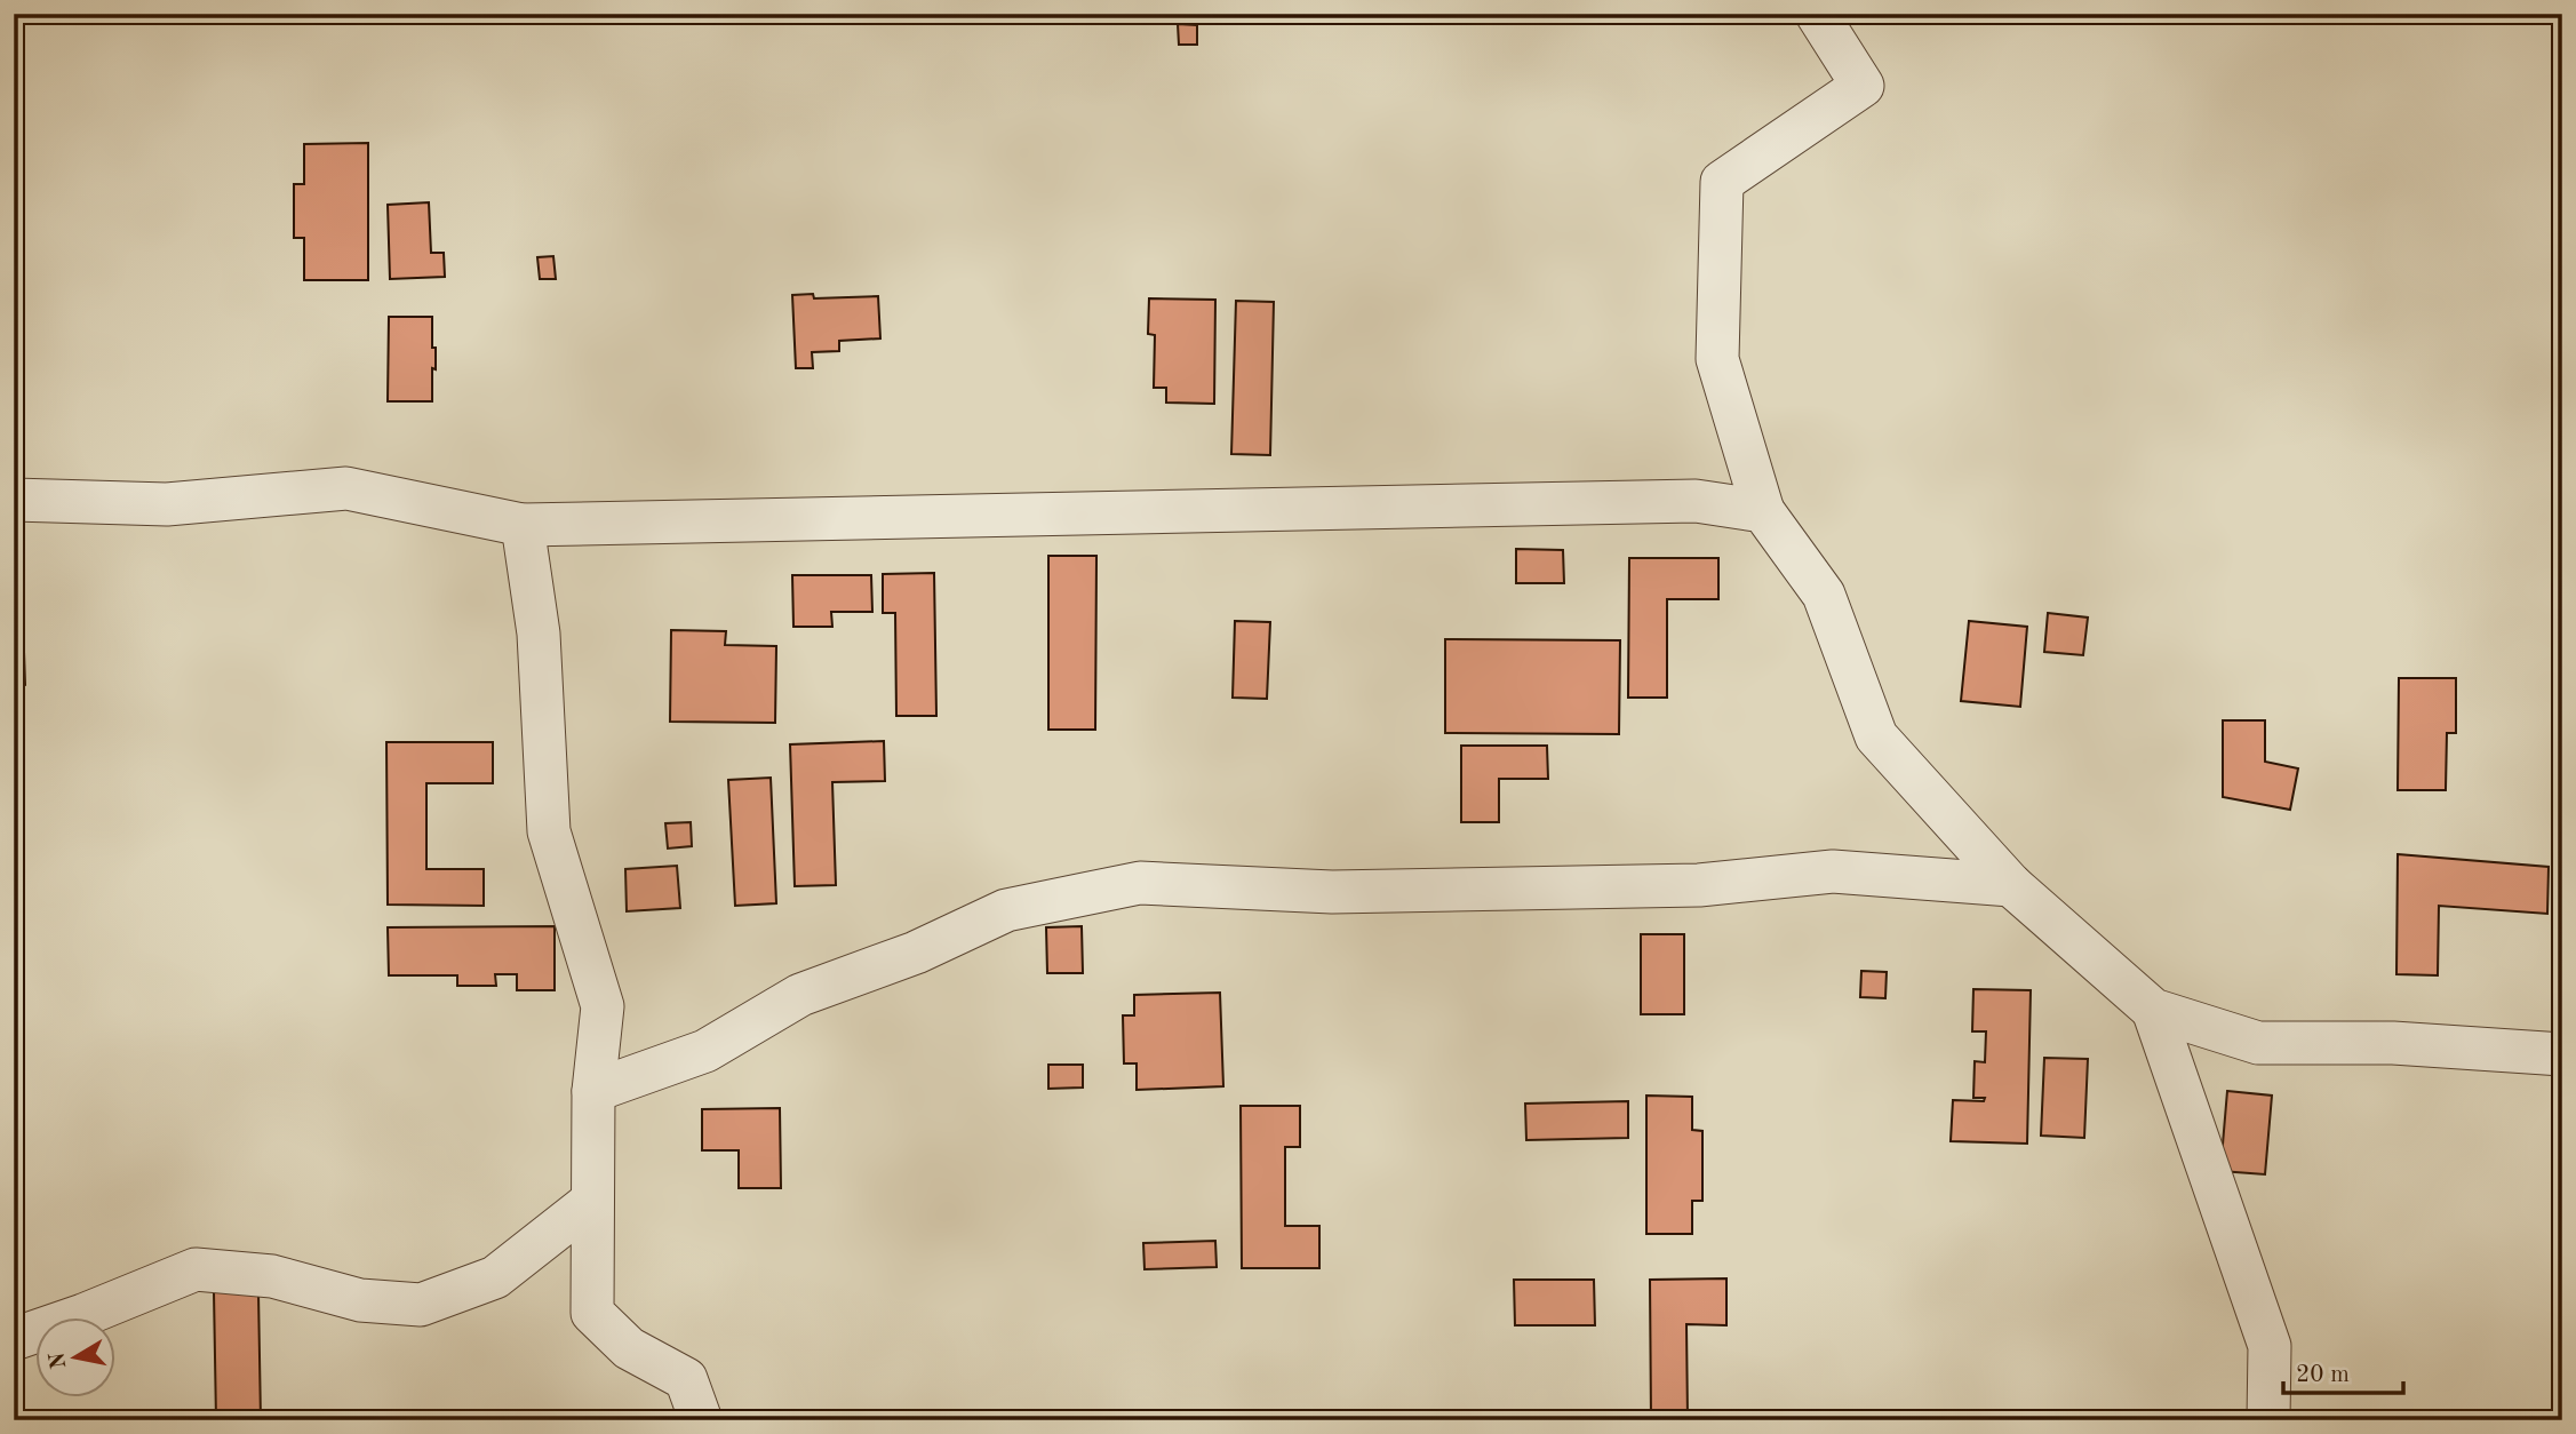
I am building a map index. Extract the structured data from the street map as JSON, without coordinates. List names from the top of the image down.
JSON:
{
  "scale_bar": "20 m",
  "north": "left"
}
